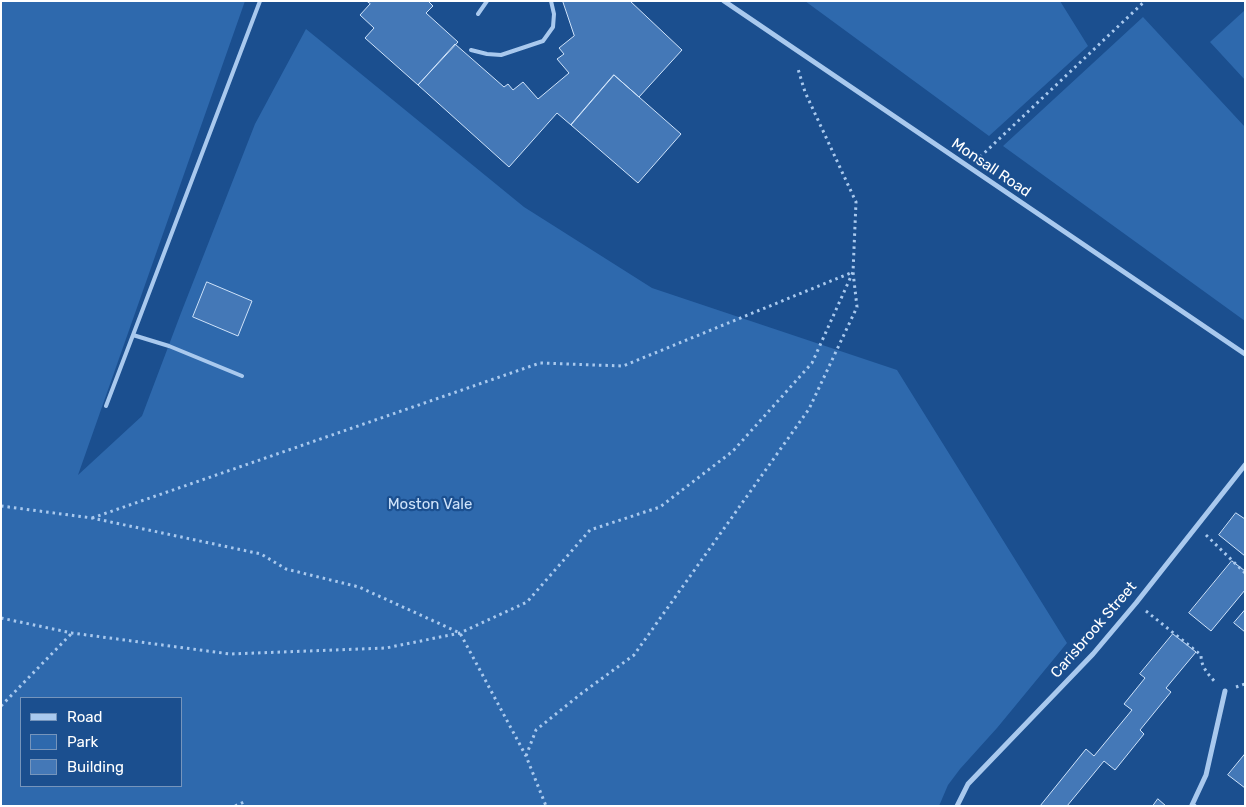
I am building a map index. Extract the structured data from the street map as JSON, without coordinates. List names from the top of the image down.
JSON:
{
  "streets": {
    "street": ["Monsall Road", "Carisbrook Street"]
  },
  "parks": ["Moston Vale"],
  "legend": ["Road", "Park", "Building"]
}
